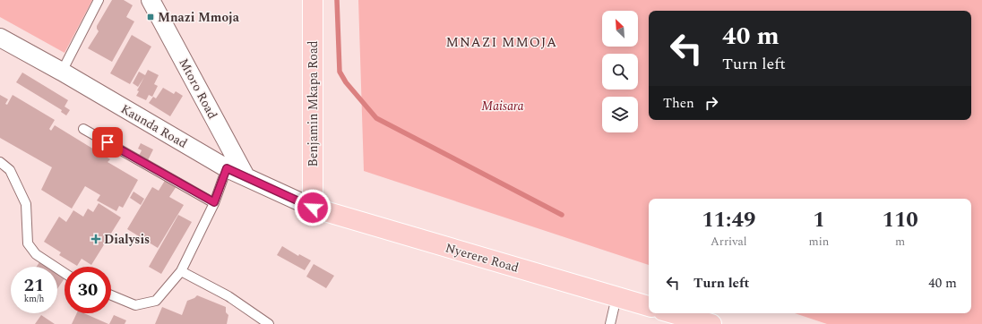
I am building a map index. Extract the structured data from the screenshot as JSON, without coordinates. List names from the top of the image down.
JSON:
{
  "streets": {
    "main road": ["Benjamin Mkapa Road", "Nyerere Road"],
    "street": ["Mtoro Road", "Kaunda Road"]
  },
  "crossings": [
    ["Mtoro Road", "Kaunda Road"],
    ["Benjamin Mkapa Road", "Kaunda Road"],
    ["Benjamin Mkapa Road", "Nyerere Road"],
    ["Kaunda Road", "Nyerere Road"]
  ],
  "districts": ["MNAZI MMOJA"],
  "parks": ["Maisara"],
  "places": {
    "transit": ["Mnazi Mmoja"],
    "health": ["Dialysis"]
  },
  "north": "top left",
  "page": {
    "turn": ["40 m", "Turn left"],
    "then": "Then",
    "eta": [
      "11:49",
      "Arrival",
      "1",
      "min",
      "110",
      "m"
    ],
    "list": [
      {
        "name": "Turn left",
        "value": "40 m"
      }
    ],
    "speed": "21 km/h",
    "limit": "30"
  }
}
